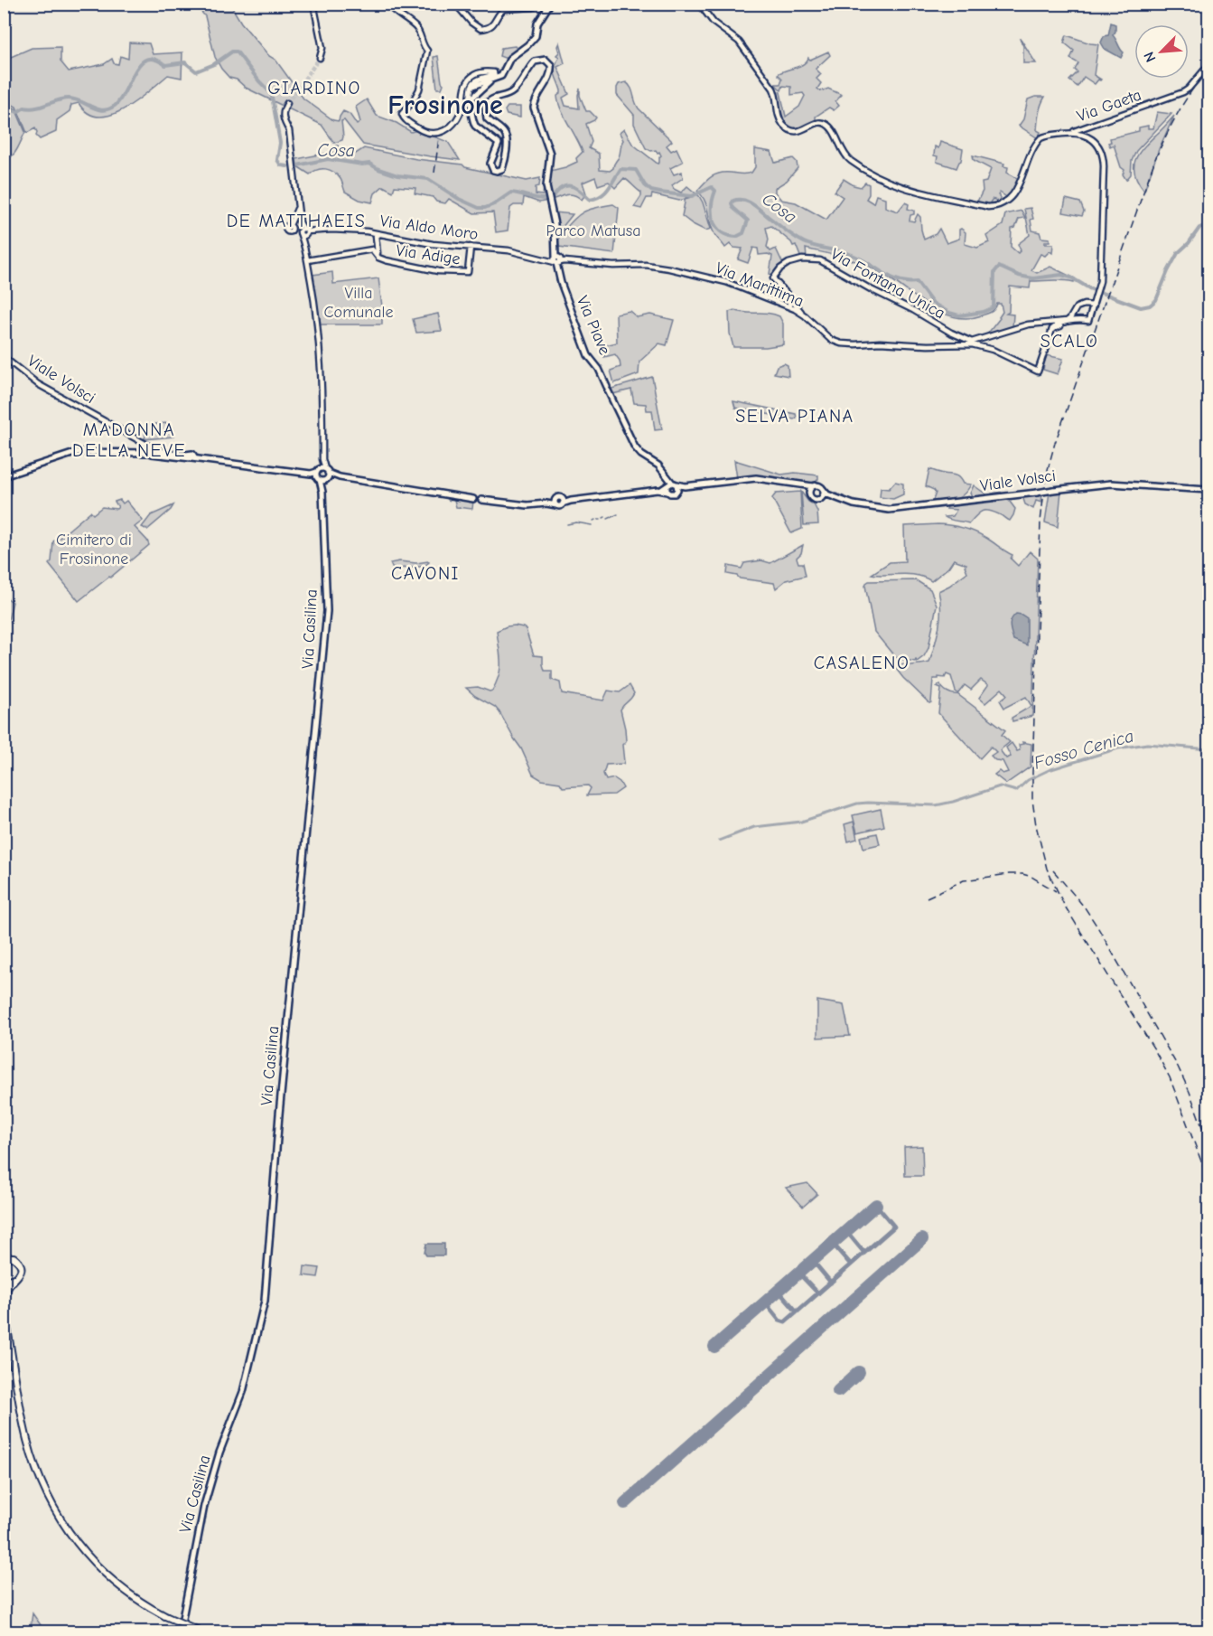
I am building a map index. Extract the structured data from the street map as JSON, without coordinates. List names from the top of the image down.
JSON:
{
  "streets": {
    "main road": [
      "Via Gaeta",
      "Via Aldo Moro",
      "Via Adige",
      "Via Fontana Unica",
      "Via Marittima",
      "Via Piave",
      "Viale Volsci",
      "Via Casilina"
    ]
  },
  "crossings": [
    ["Via Aldo Moro", "Via Adige"],
    ["Via Aldo Moro", "Via Marittima"],
    ["Via Aldo Moro", "Via Piave"],
    ["Via Fontana Unica", "Via Marittima"],
    ["Via Marittima", "Via Piave"],
    ["Viale Volsci", "Via Casilina"]
  ],
  "districts": [
    "GIARDINO",
    "Frosinone",
    "DE MATTHAEIS",
    "SCALO",
    "SELVA PIANA",
    "MADONNA DELLA NEVE",
    "CAVONI",
    "CASALENO"
  ],
  "water": ["Cosa", "Fosso Cenica"],
  "parks": ["Parco Matusa", "Villa Comunale", "Cimitero di Frosinone"],
  "north": "bottom left"
}
